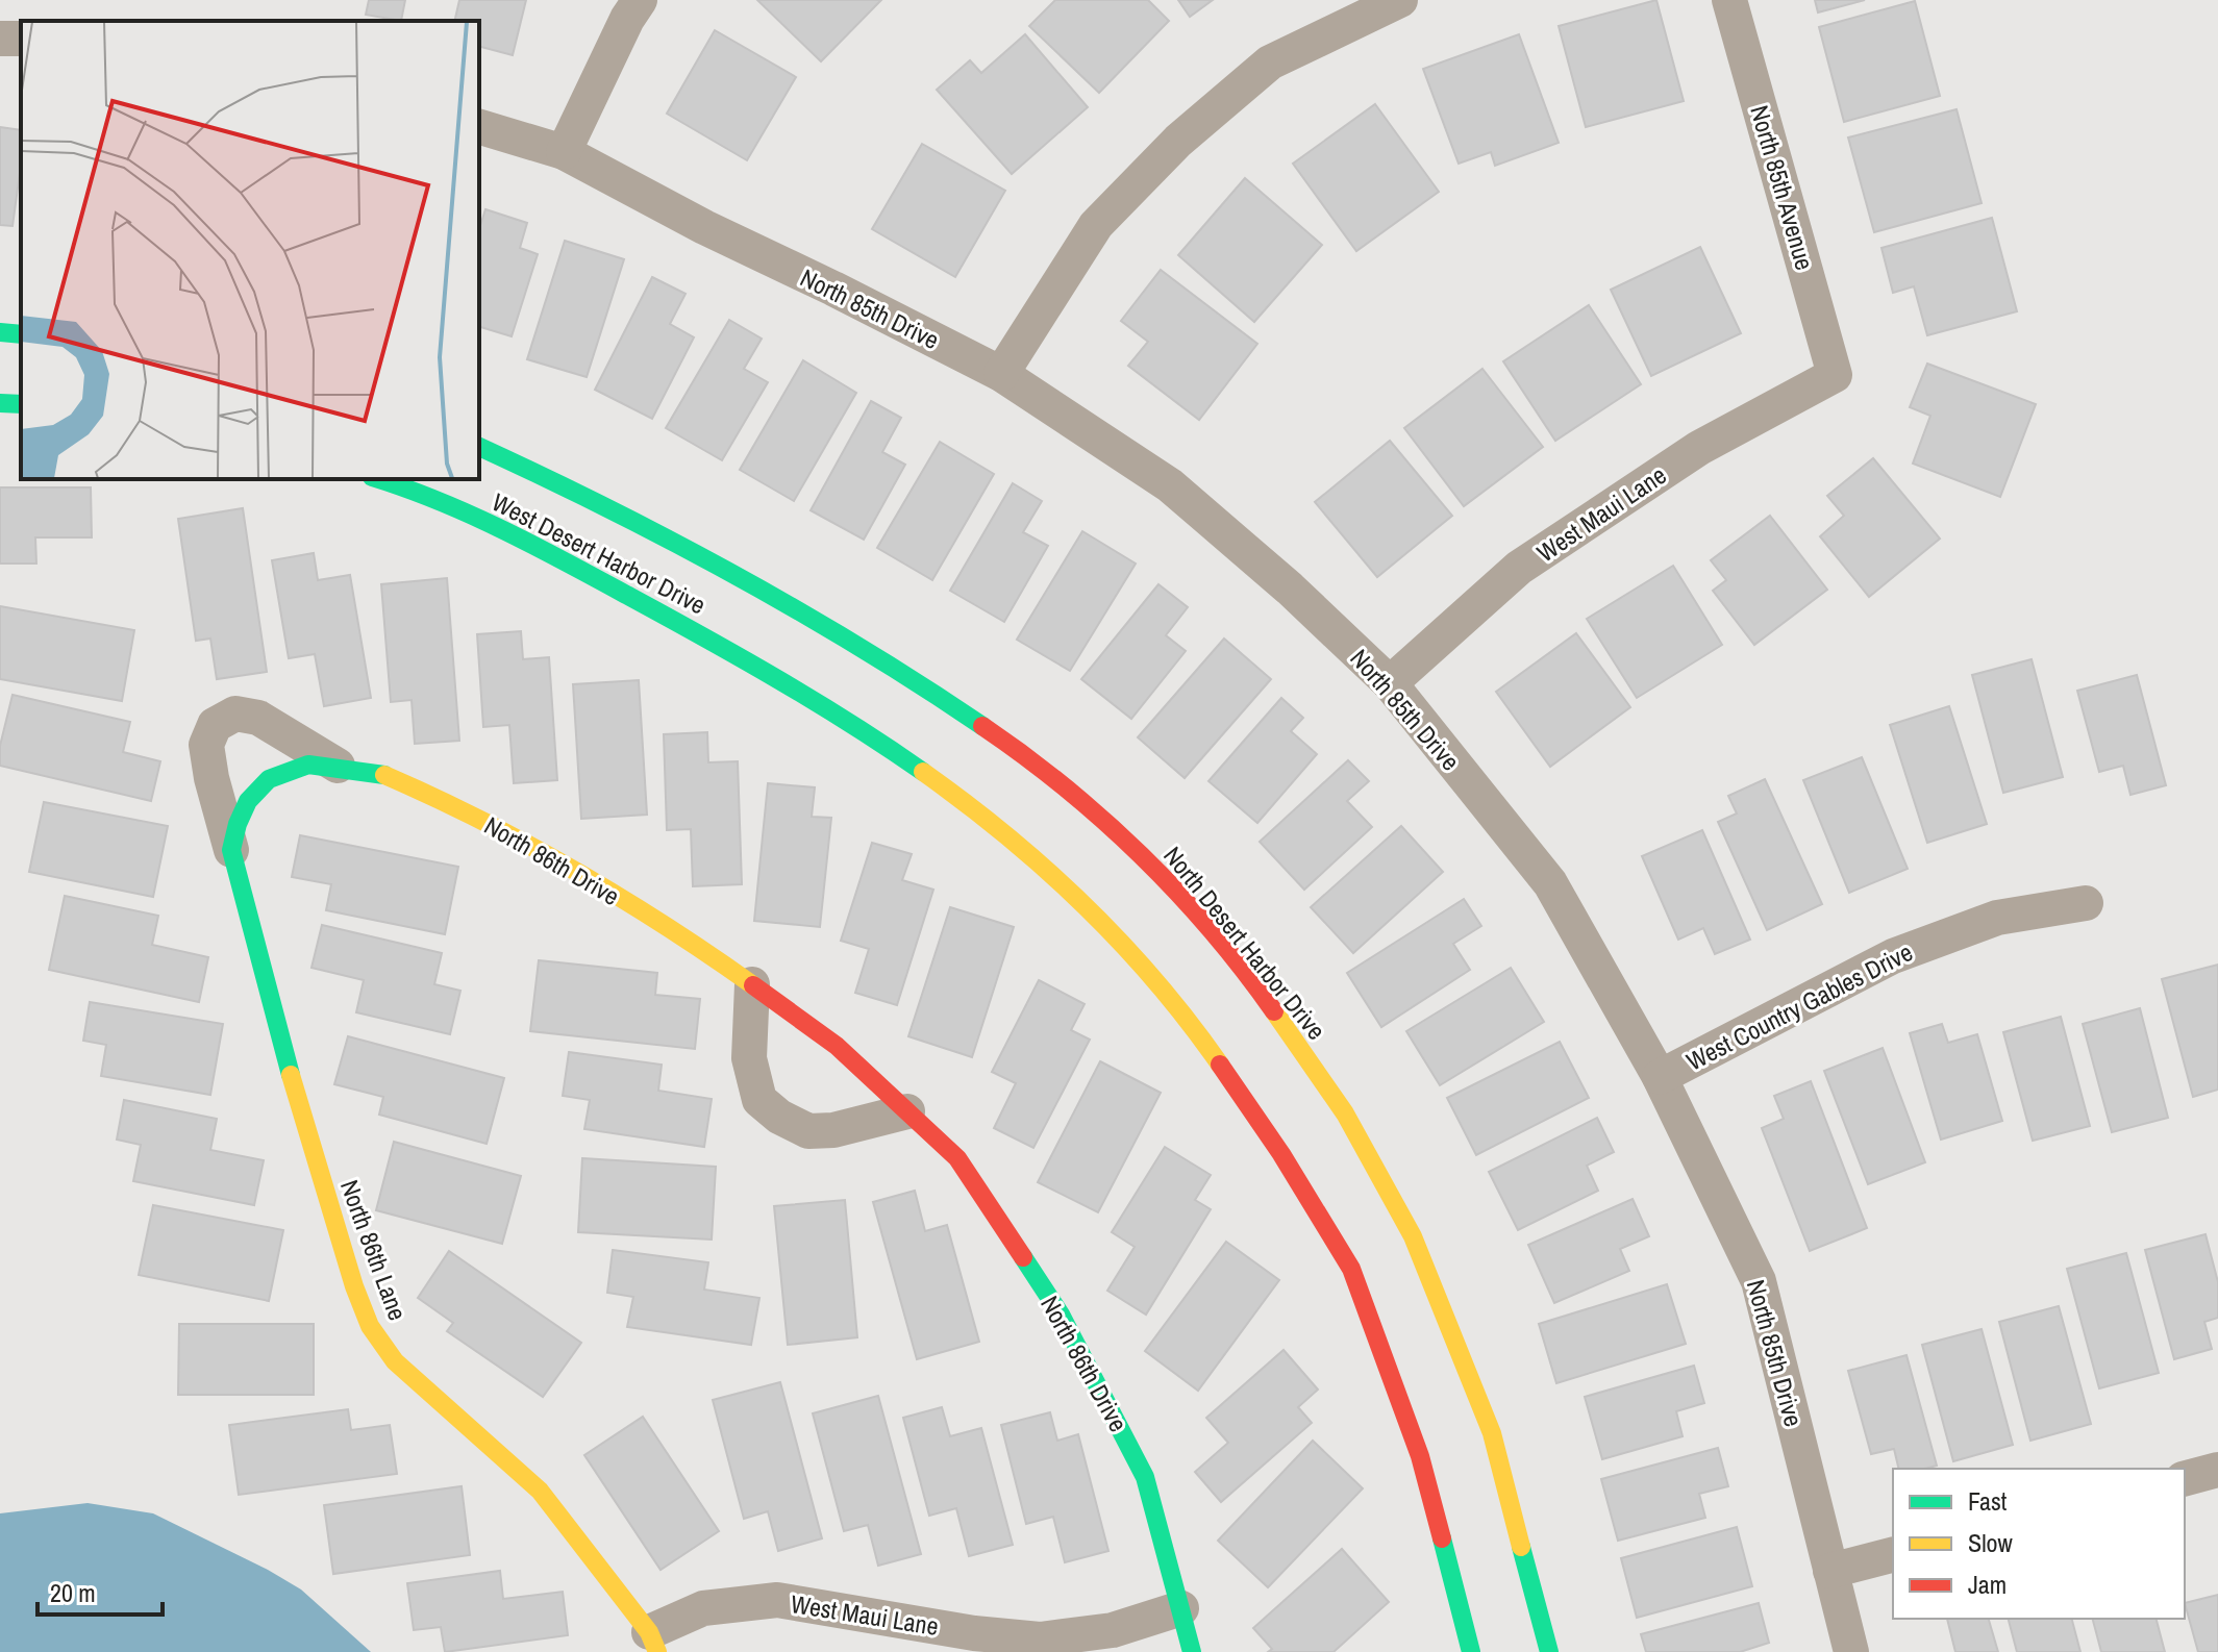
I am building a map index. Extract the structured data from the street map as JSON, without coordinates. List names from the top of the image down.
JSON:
{
  "streets": {
    "street": [
      "North 85th Avenue",
      "North 85th Drive",
      "West Maui Lane",
      "West Desert Harbor Drive",
      "North 86th Drive",
      "North Desert Harbor Drive",
      "West Country Gables Drive",
      "North 86th Lane"
    ]
  },
  "crossings": [
    ["North 85th Avenue", "West Maui Lane"],
    ["North 85th Drive", "West Maui Lane"],
    ["North 85th Drive", "West Country Gables Drive"],
    ["West Maui Lane", "North 86th Drive"],
    ["West Maui Lane", "North 86th Lane"],
    ["West Desert Harbor Drive", "North Desert Harbor Drive"],
    ["North 86th Drive", "North 86th Lane"]
  ],
  "legend": ["Fast", "Slow", "Jam"],
  "scale_bar": "20 m"
}
